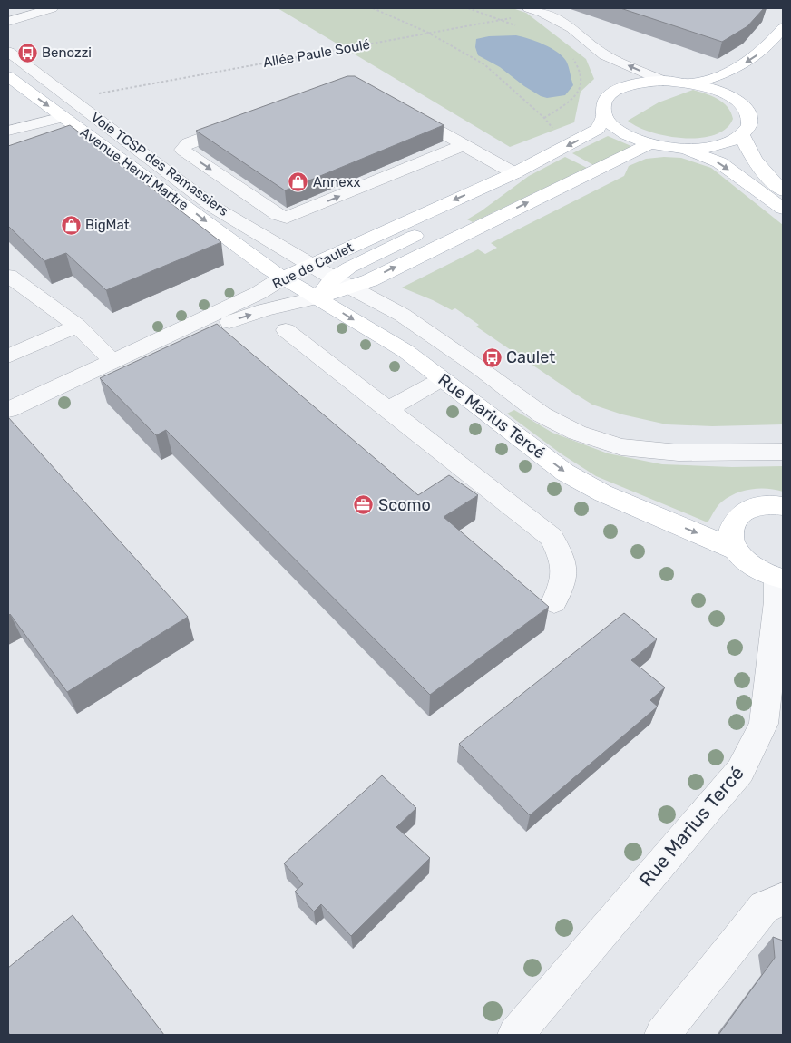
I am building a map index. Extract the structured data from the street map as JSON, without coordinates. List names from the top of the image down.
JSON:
{
  "streets": {
    "main road": ["Avenue Henri Martre", "Rue de Caulet", "Rue Marius Tercé"],
    "street": ["Voie TCSP des Ramassiers"],
    "path": ["Allée Paule Soulé"]
  },
  "crossings": [
    ["Voie TCSP des Ramassiers", "Rue de Caulet"],
    ["Avenue Henri Martre", "Rue Marius Tercé"],
    ["Rue de Caulet", "Rue Marius Tercé"]
  ],
  "one_way": ["Avenue Henri Martre", "Rue Marius Tercé"],
  "places": {
    "bus stop": ["Benozzi", "Caulet"],
    "shop": ["Annexx", "BigMat"],
    "office": ["Scomo"]
  }
}
